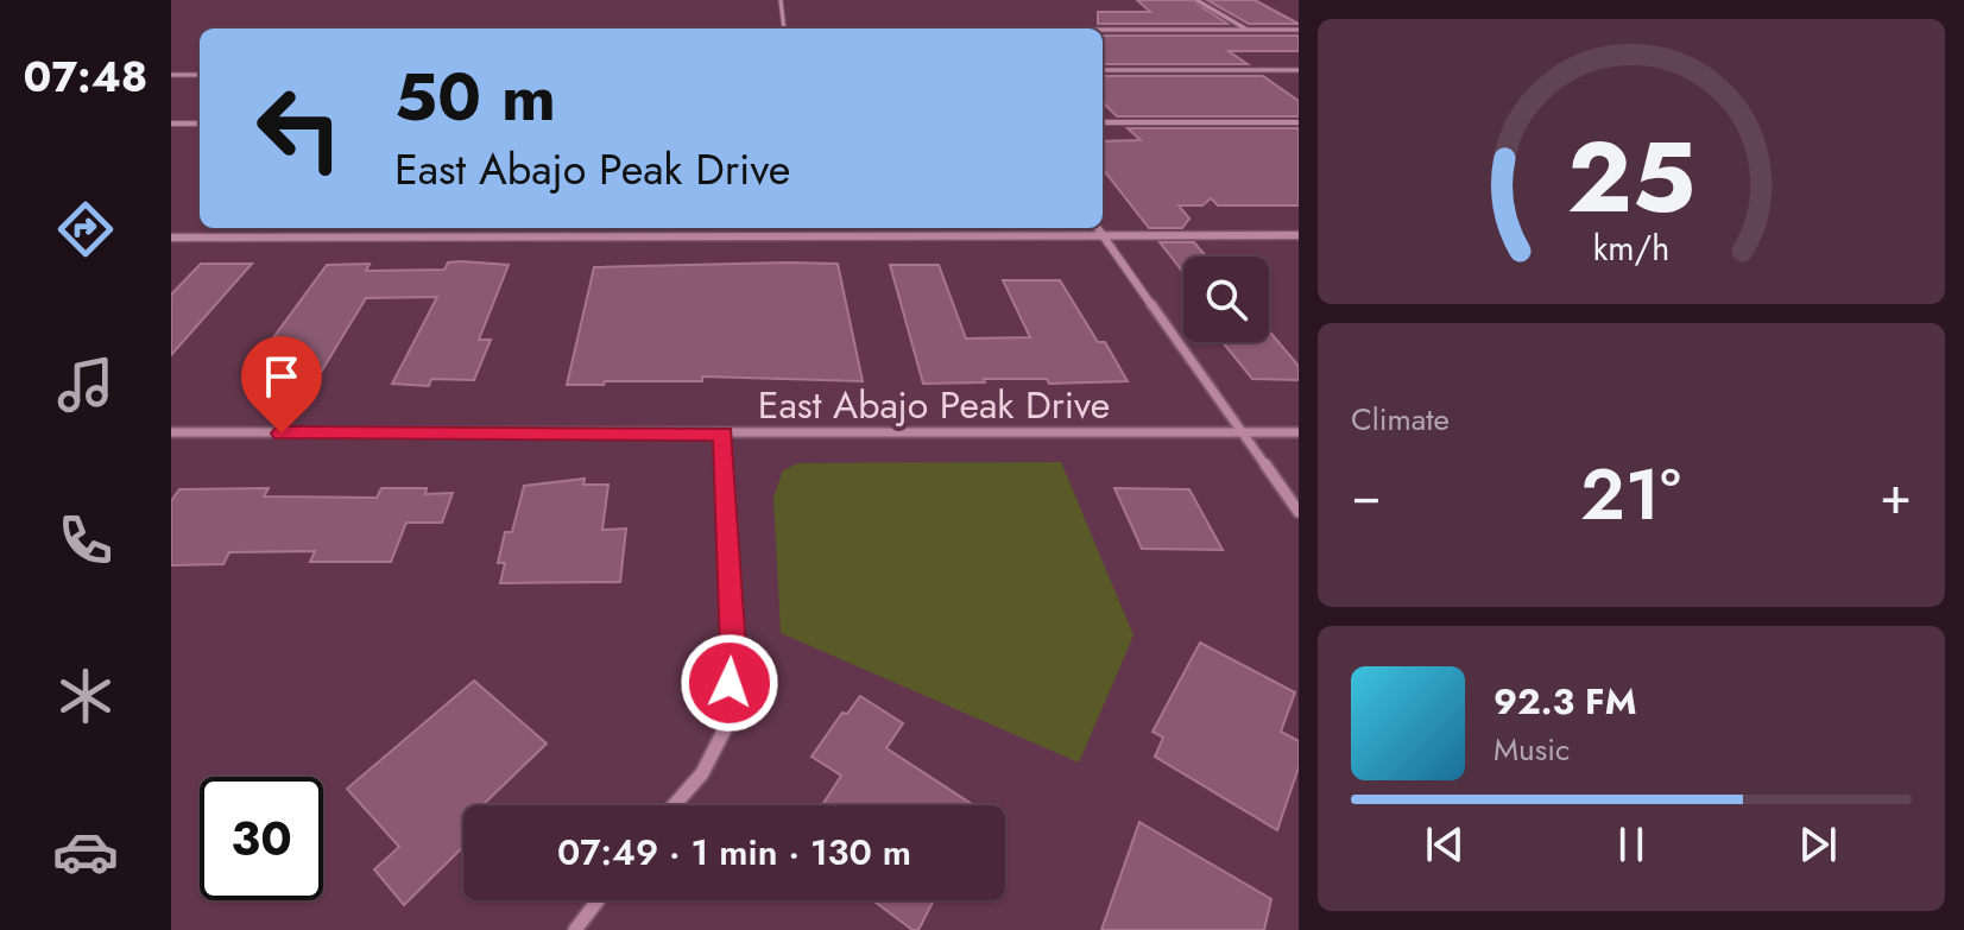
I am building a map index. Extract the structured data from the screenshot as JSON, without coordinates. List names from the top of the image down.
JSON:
{
  "streets": {
    "street": ["East Abajo Peak Drive"]
  },
  "page": {
    "tabs": "07:48",
    "turn": ["50 m", "East Abajo Peak Drive"],
    "tile": "Climate",
    "heat": ["−", "21°", "+"],
    "song": ["92.3 FM", "Music"],
    "limit": "30",
    "trip": "07:49 · 1 min · 130 m",
    "gauge": ["25", "km/h"]
  }
}
